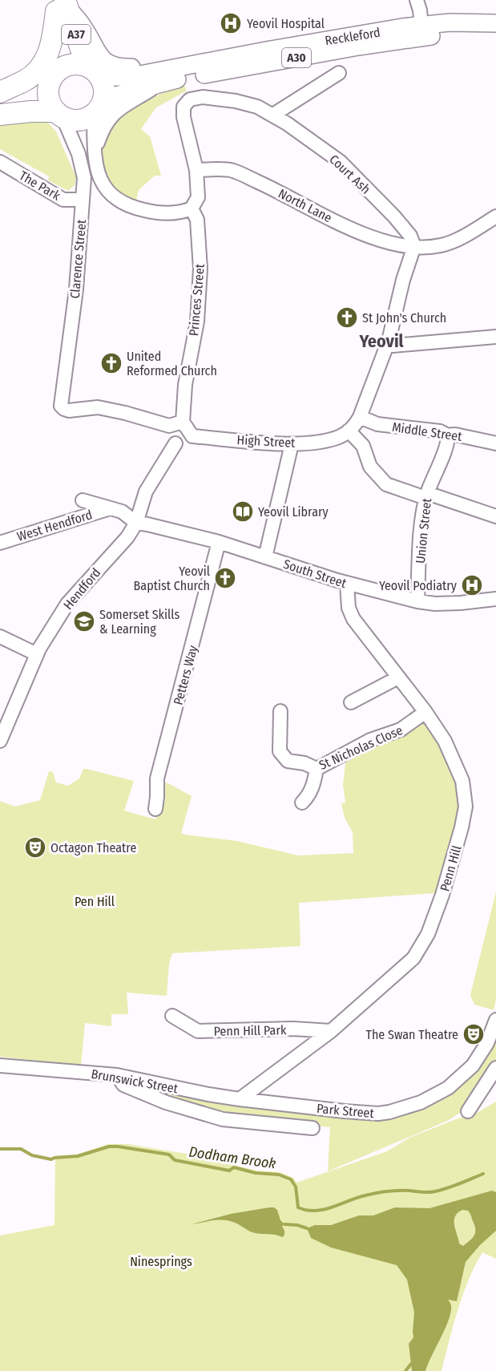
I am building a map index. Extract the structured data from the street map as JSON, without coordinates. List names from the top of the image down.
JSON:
{
  "streets": {
    "highway": ["A37"],
    "main road": ["Reckleford", "A30"],
    "street": [
      "Court Ash",
      "The Park",
      "North Lane",
      "Clarence Street",
      "Princes Street",
      "Middle Street",
      "High Street",
      "West Hendford",
      "Union Street",
      "South Street",
      "Hendford",
      "Petters Way",
      "St Nicholas Close",
      "Penn Hill",
      "Penn Hill Park",
      "Brunswick Street",
      "Park Street"
    ]
  },
  "crossings": [
    ["A37", "Reckleford"],
    ["A37", "Clarence Street"],
    ["Reckleford", "Clarence Street"],
    ["Court Ash", "North Lane"],
    ["Court Ash", "High Street"],
    ["The Park", "Clarence Street"],
    ["North Lane", "High Street"],
    ["Middle Street", "High Street"],
    ["Middle Street", "Union Street"],
    ["Union Street", "South Street"],
    ["South Street", "Hendford"],
    ["South Street", "Petters Way"],
    ["South Street", "Penn Hill"],
    ["St Nicholas Close", "Penn Hill"],
    ["Penn Hill", "Penn Hill Park"],
    ["Penn Hill", "Brunswick Street"],
    ["Penn Hill", "Park Street"],
    ["Brunswick Street", "Park Street"]
  ],
  "districts": ["Yeovil"],
  "water": ["Dodham Brook"],
  "parks": ["Pen Hill", "Ninesprings"],
  "places": {
    "hospital": ["Yeovil Hospital", "Yeovil Podiatry"],
    "church": ["St John's Church", "United Reformed Church", "Yeovil Baptist Church"],
    "library": ["Yeovil Library"],
    "school or university": ["Somerset Skills & Learning"],
    "theatre": ["Octagon Theatre", "The Swan Theatre"]
  }
}
